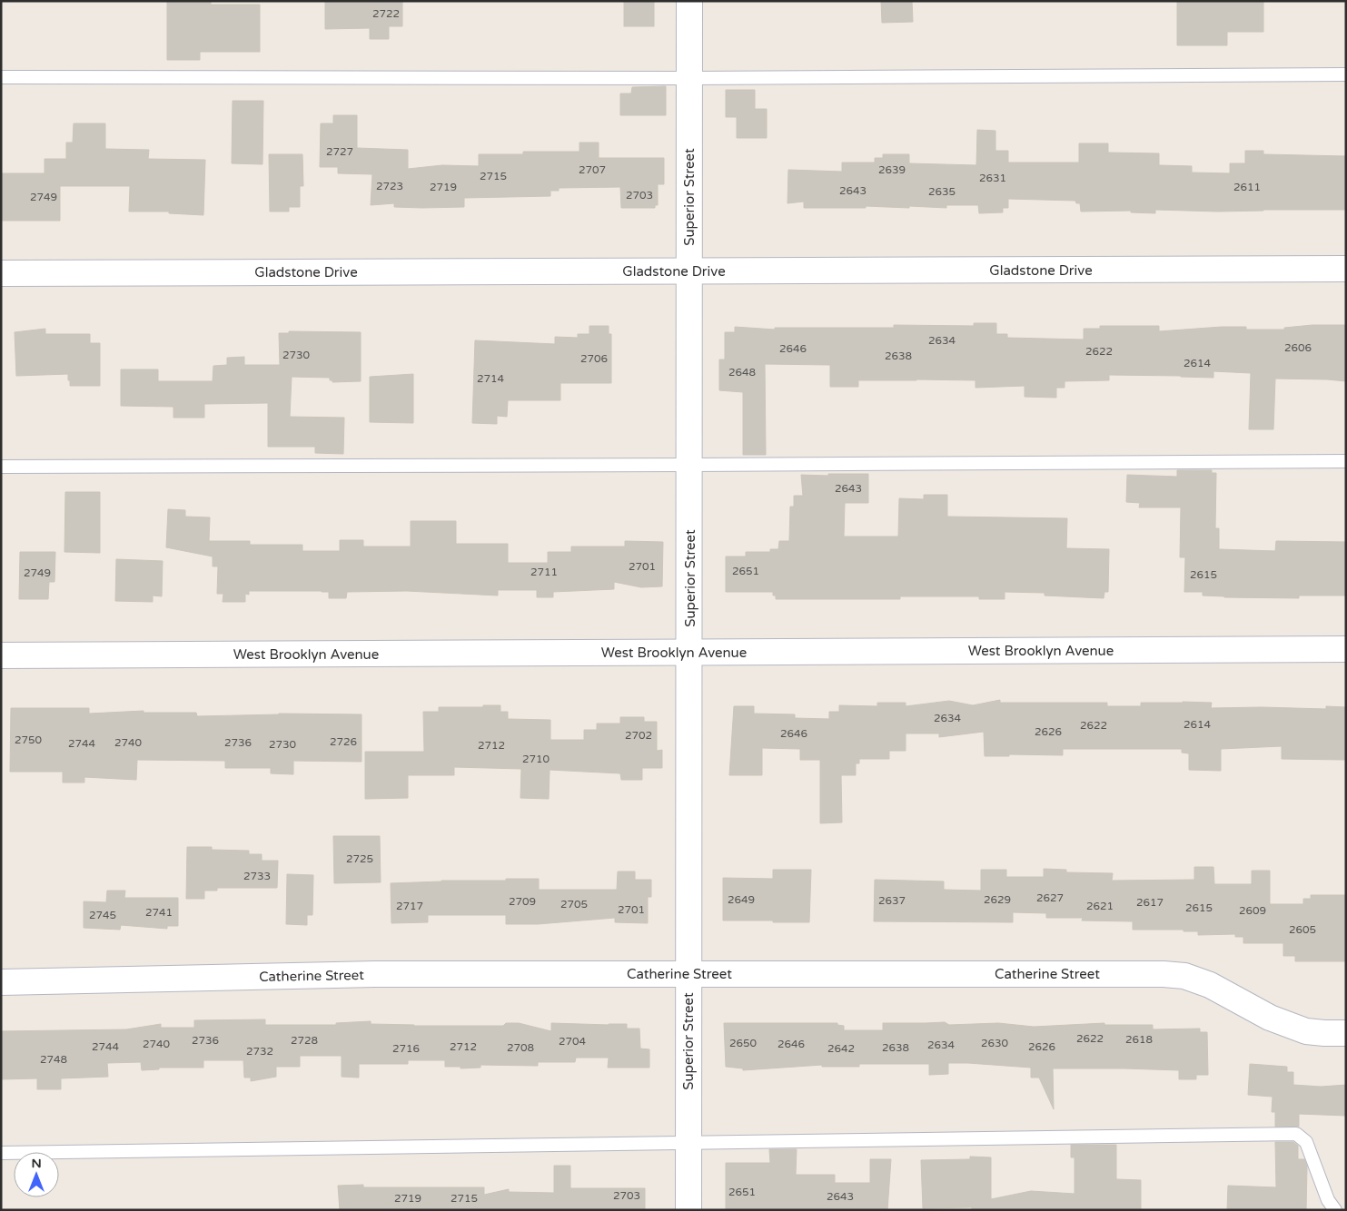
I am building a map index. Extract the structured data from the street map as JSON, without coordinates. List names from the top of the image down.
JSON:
{
  "streets": {
    "street": [
      "Superior Street",
      "Gladstone Drive",
      "West Brooklyn Avenue",
      "Catherine Street"
    ]
  },
  "crossings": [
    ["Superior Street", "Gladstone Drive"],
    ["Superior Street", "West Brooklyn Avenue"],
    ["Superior Street", "Catherine Street"]
  ],
  "house_numbers": [
    "2722",
    "2727",
    "2707",
    "2639",
    "2715",
    "2631",
    "2723",
    "2719",
    "2611",
    "2643",
    "2635",
    "2703",
    "2749",
    "2634",
    "2606",
    "2646",
    "2622",
    "2730",
    "2638",
    "2706",
    "2614",
    "2648",
    "2714",
    "2643",
    "2701",
    "2651",
    "2711",
    "2749",
    "2615",
    "2634",
    "2614",
    "2622",
    "2626",
    "2646",
    "2702",
    "2750",
    "2726",
    "2740",
    "2736",
    "2744",
    "2730",
    "2712",
    "2710",
    "2725",
    "2733",
    "2627",
    "2649",
    "2629",
    "2637",
    "2709",
    "2617",
    "2705",
    "2717",
    "2621",
    "2615",
    "2701",
    "2609",
    "2741",
    "2745",
    "2605",
    "2622",
    "2618",
    "2736",
    "2728",
    "2704",
    "2650",
    "2630",
    "2740",
    "2646",
    "2634",
    "2744",
    "2712",
    "2626",
    "2708",
    "2638",
    "2716",
    "2642",
    "2732",
    "2748",
    "2651",
    "2703",
    "2643",
    "2719",
    "2715"
  ],
  "north": "top"
}
